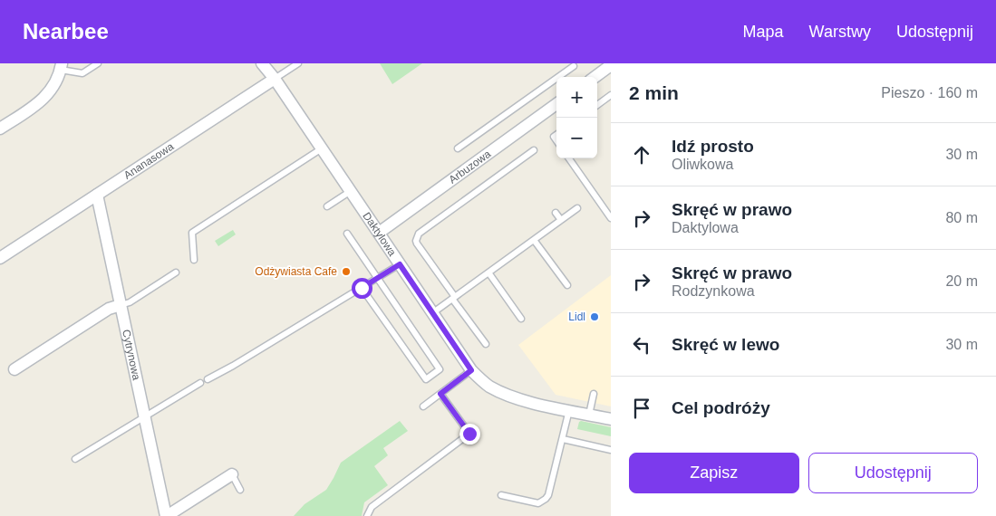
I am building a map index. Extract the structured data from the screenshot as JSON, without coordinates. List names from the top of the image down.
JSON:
{
  "streets": {
    "street": [
      "Ananasowa",
      "Arbuzowa",
      "Daktylowa",
      "Cytrynowa"
    ]
  },
  "crossings": [
    ["Ananasowa", "Daktylowa"],
    ["Ananasowa", "Cytrynowa"],
    ["Arbuzowa", "Daktylowa"]
  ],
  "places": ["Odżywiasta Cafe", "Lidl"],
  "page": {
    "header": "Nearbee",
    "nav": ["Mapa", "Warstwy", "Udostępnij"],
    "heading": ["2 min", "Pieszo · 160 m"],
    "map_buttons": ["+", "−"],
    "list": [
      ["Idź prosto", "Oliwkowa", "30 m"],
      ["Skręć w prawo", "Daktylowa", "80 m"],
      ["Skręć w prawo", "Rodzynkowa", "20 m"],
      ["Skręć w lewo", "30 m"],
      "Cel podróży"
    ],
    "buttons": ["Zapisz", "Udostępnij"]
  }
}
